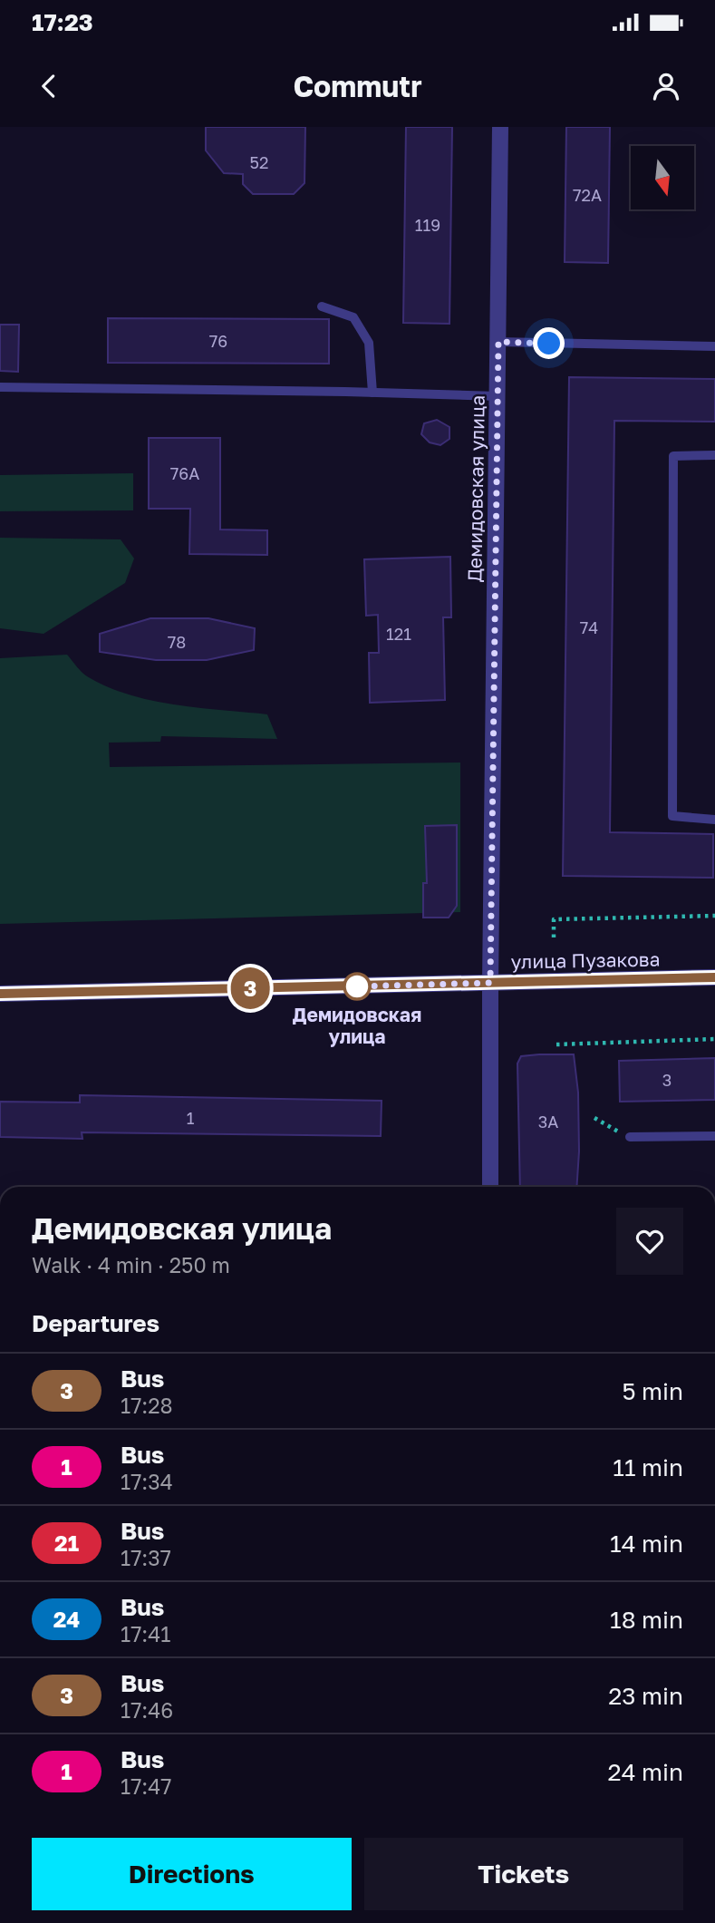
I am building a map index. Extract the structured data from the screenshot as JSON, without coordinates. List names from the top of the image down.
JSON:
{
  "streets": {
    "street": ["Демидовская улица", "улица Пузакова"]
  },
  "crossings": [
    ["Демидовская улица", "улица Пузакова"]
  ],
  "places": ["Демидовская улица"],
  "lines": ["bus line 3"],
  "house_numbers": [
    "52",
    "72А",
    "119",
    "76",
    "76А",
    "74",
    "121",
    "78",
    "3",
    "1",
    "3А"
  ],
  "north": "bottom",
  "page": {
    "status": "17:23",
    "header": "Commutr",
    "on_map": "3",
    "heading": [
      ["Демидовская улица", "Walk · 4 min · 250 m"],
      "Departures"
    ],
    "list": [
      {
        "mark": "3",
        "name": "Bus",
        "note": "17:28",
        "value": "5 min"
      },
      {
        "mark": "1",
        "name": "Bus",
        "note": "17:34",
        "value": "11 min"
      },
      {
        "mark": "21",
        "name": "Bus",
        "note": "17:37",
        "value": "14 min"
      },
      {
        "mark": "24",
        "name": "Bus",
        "note": "17:41",
        "value": "18 min"
      },
      {
        "mark": "3",
        "name": "Bus",
        "note": "17:46",
        "value": "23 min"
      },
      {
        "mark": "1",
        "name": "Bus",
        "note": "17:47",
        "value": "24 min"
      }
    ],
    "buttons": ["Directions", "Tickets"]
  }
}
